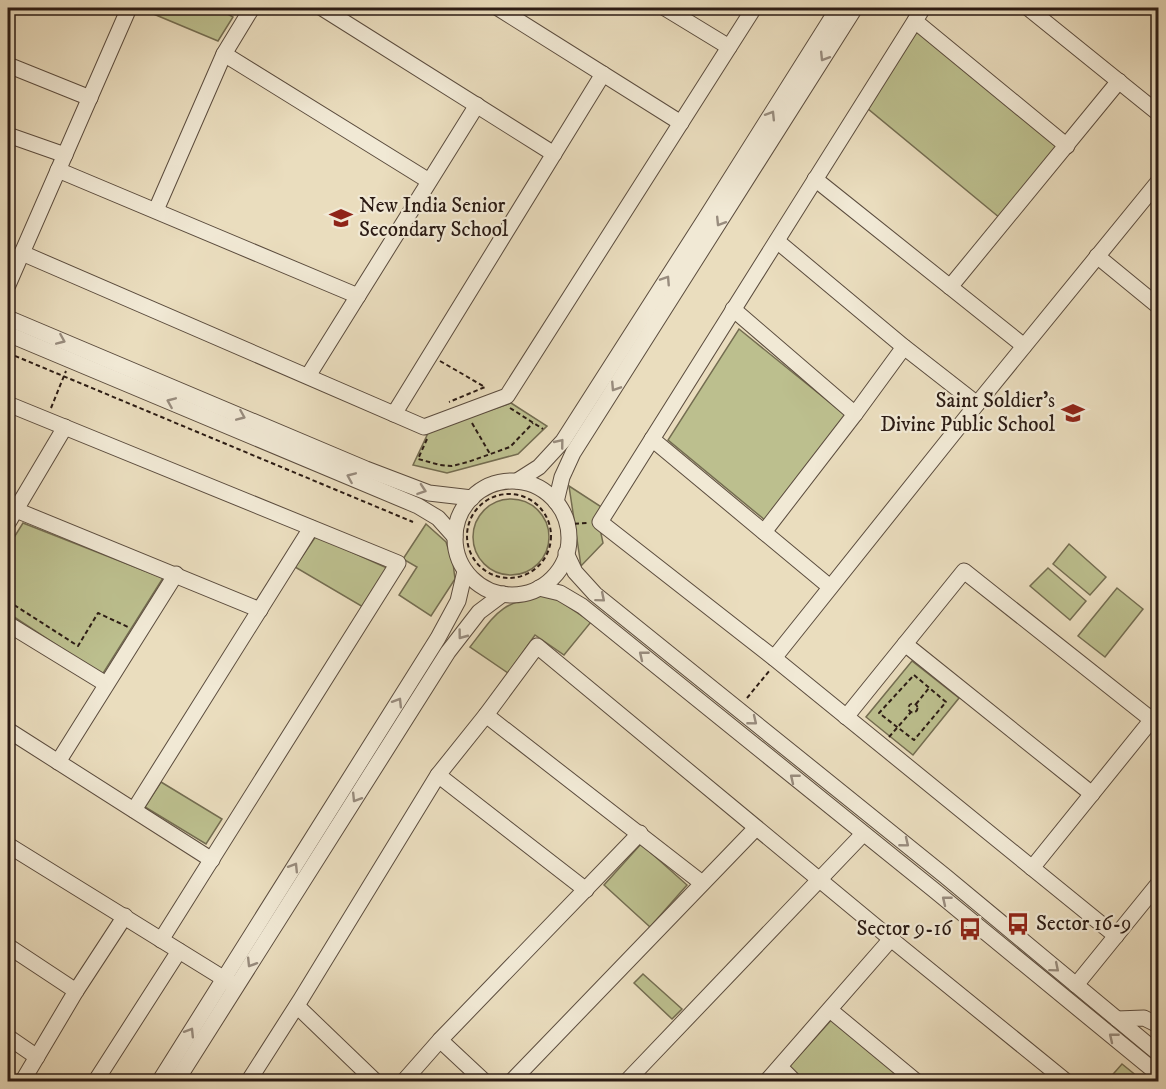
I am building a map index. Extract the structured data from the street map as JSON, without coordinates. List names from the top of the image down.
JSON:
{
  "places": {
    "school or university": ["New India Senior Secondary School", "Saint Soldier’s Divine Public School"],
    "bus stop": ["Sector 16-9", "Sector 9-16"]
  }
}
